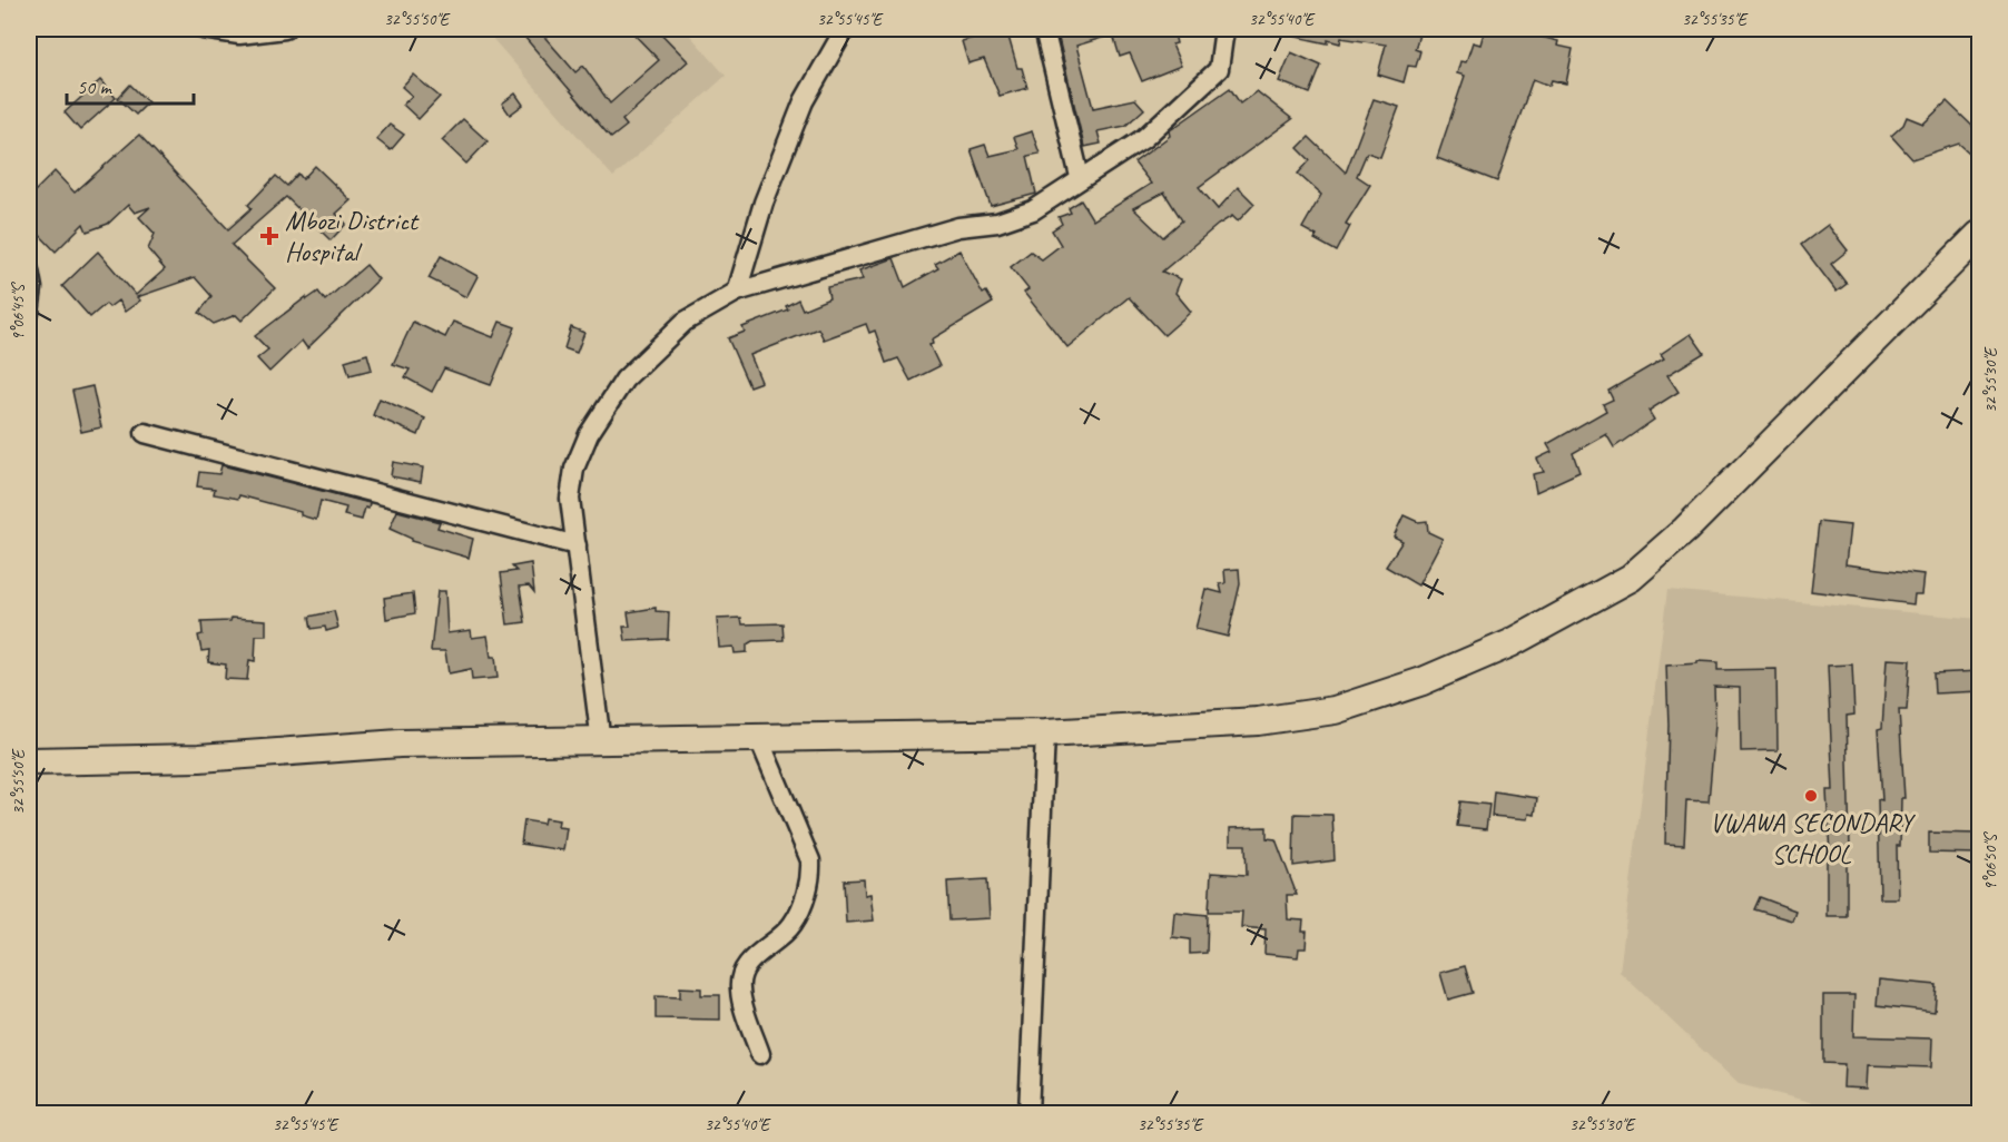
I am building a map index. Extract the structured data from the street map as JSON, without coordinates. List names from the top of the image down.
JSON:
{
  "places": {
    "health": ["Mbozi District Hospital"],
    "other": ["VWAWA SECONDARY SCHOOL"]
  },
  "scale_bar": "50 m",
  "coordinates": [
    "32°55'50\"E",
    "32°55'45\"E",
    "32°55'40\"E",
    "32°55'35\"E",
    "9°06'45\"S",
    "32°55'30\"E",
    "9°06'50\"S"
  ]
}
